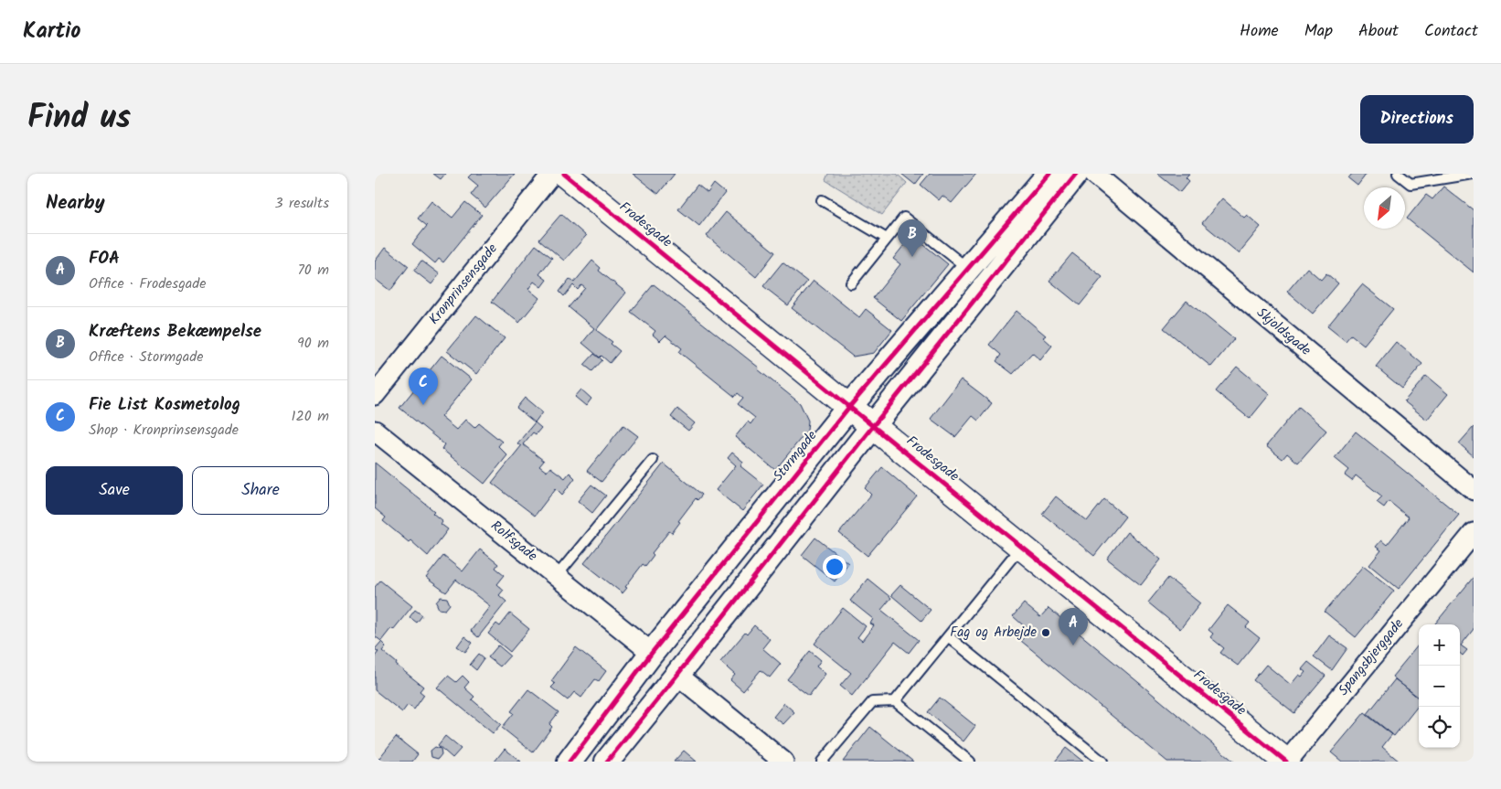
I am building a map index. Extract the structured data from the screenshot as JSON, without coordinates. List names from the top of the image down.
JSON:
{
  "streets": {
    "main road": ["Frodesgade"],
    "street": [
      "Kronprinsensgade",
      "Skjoldsgade",
      "Stormgade",
      "Rolfsgade",
      "Spangsbjerggade"
    ]
  },
  "crossings": [
    ["Frodesgade", "Stormgade"],
    ["Frodesgade", "Spangsbjerggade"],
    ["Stormgade", "Rolfsgade"]
  ],
  "places": ["Fag og Arbejde"],
  "north": "bottom left",
  "page": {
    "header": "Kartio",
    "nav": [
      "Home",
      "Map",
      "About",
      "Contact"
    ],
    "title": "Find us",
    "buttons": [
      "Directions",
      ["Save", "Share"]
    ],
    "heading": ["Nearby", "3 results"],
    "pins": ["B", "C", "A"],
    "list": [
      {
        "mark": "A",
        "name": "FOA",
        "note": "Office · Frodesgade",
        "value": "70 m"
      },
      {
        "mark": "B",
        "name": "Kræftens Bekæmpelse",
        "note": "Office · Stormgade",
        "value": "90 m"
      },
      {
        "mark": "C",
        "name": "Fie List Kosmetolog",
        "note": "Shop · Kronprinsensgade",
        "value": "120 m"
      }
    ],
    "map_buttons": ["+", "−"]
  }
}
